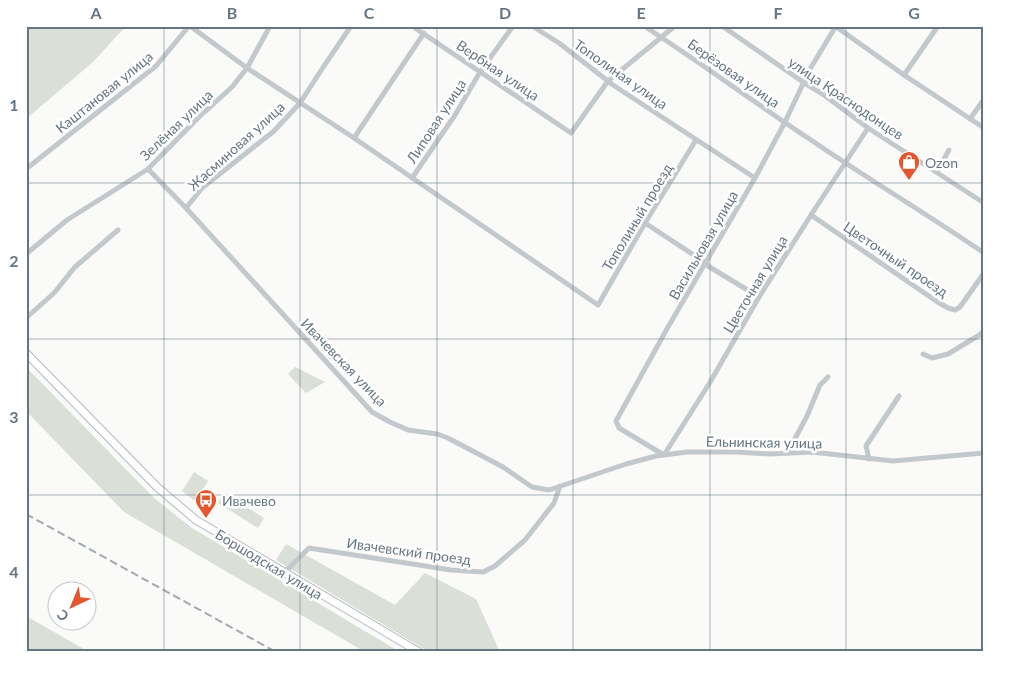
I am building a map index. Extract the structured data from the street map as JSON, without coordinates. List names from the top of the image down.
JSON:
{
  "streets": {
    "street": [
      "Вербная улица",
      "Берёзовая улица",
      "Тополиная улица",
      "Каштановая улица",
      "улица Краснодонцев",
      "Липовая улица",
      "Зелёная улица",
      "Жасминовая улица",
      "Тополиный проезд",
      "Васильковая улица",
      "Цветочный проезд",
      "Цветочная улица",
      "Ивачевская улица",
      "Ельнинская улица",
      "Ивачевский проезд",
      "Боршодская улица"
    ]
  },
  "crossings": [
    ["Вербная улица", "Тополиная улица"],
    ["Вербная улица", "Липовая улица"],
    ["Берёзовая улица", "Васильковая улица"],
    ["Тополиная улица", "Тополиный проезд"],
    ["Тополиная улица", "Васильковая улица"],
    ["улица Краснодонцев", "Васильковая улица"],
    ["улица Краснодонцев", "Цветочная улица"],
    ["Липовая улица", "Тополиный проезд"],
    ["Зелёная улица", "Ивачевская улица"],
    ["Жасминовая улица", "Ивачевская улица"],
    ["Васильковая улица", "Цветочная улица"],
    ["Васильковая улица", "Ельнинская улица"],
    ["Цветочный проезд", "Цветочная улица"],
    ["Цветочная улица", "Ельнинская улица"],
    ["Ивачевская улица", "Ельнинская улица"],
    ["Ельнинская улица", "Ивачевский проезд"],
    ["Ивачевский проезд", "Боршодская улица"]
  ],
  "places": {
    "shop": ["Ozon"],
    "bus stop": ["Ивачево"]
  },
  "north": "bottom left",
  "grid": {
    "columns": [
      "A",
      "B",
      "C",
      "D",
      "E",
      "F",
      "G"
    ],
    "rows": [
      "1",
      "2",
      "3",
      "4"
    ]
  }
}
